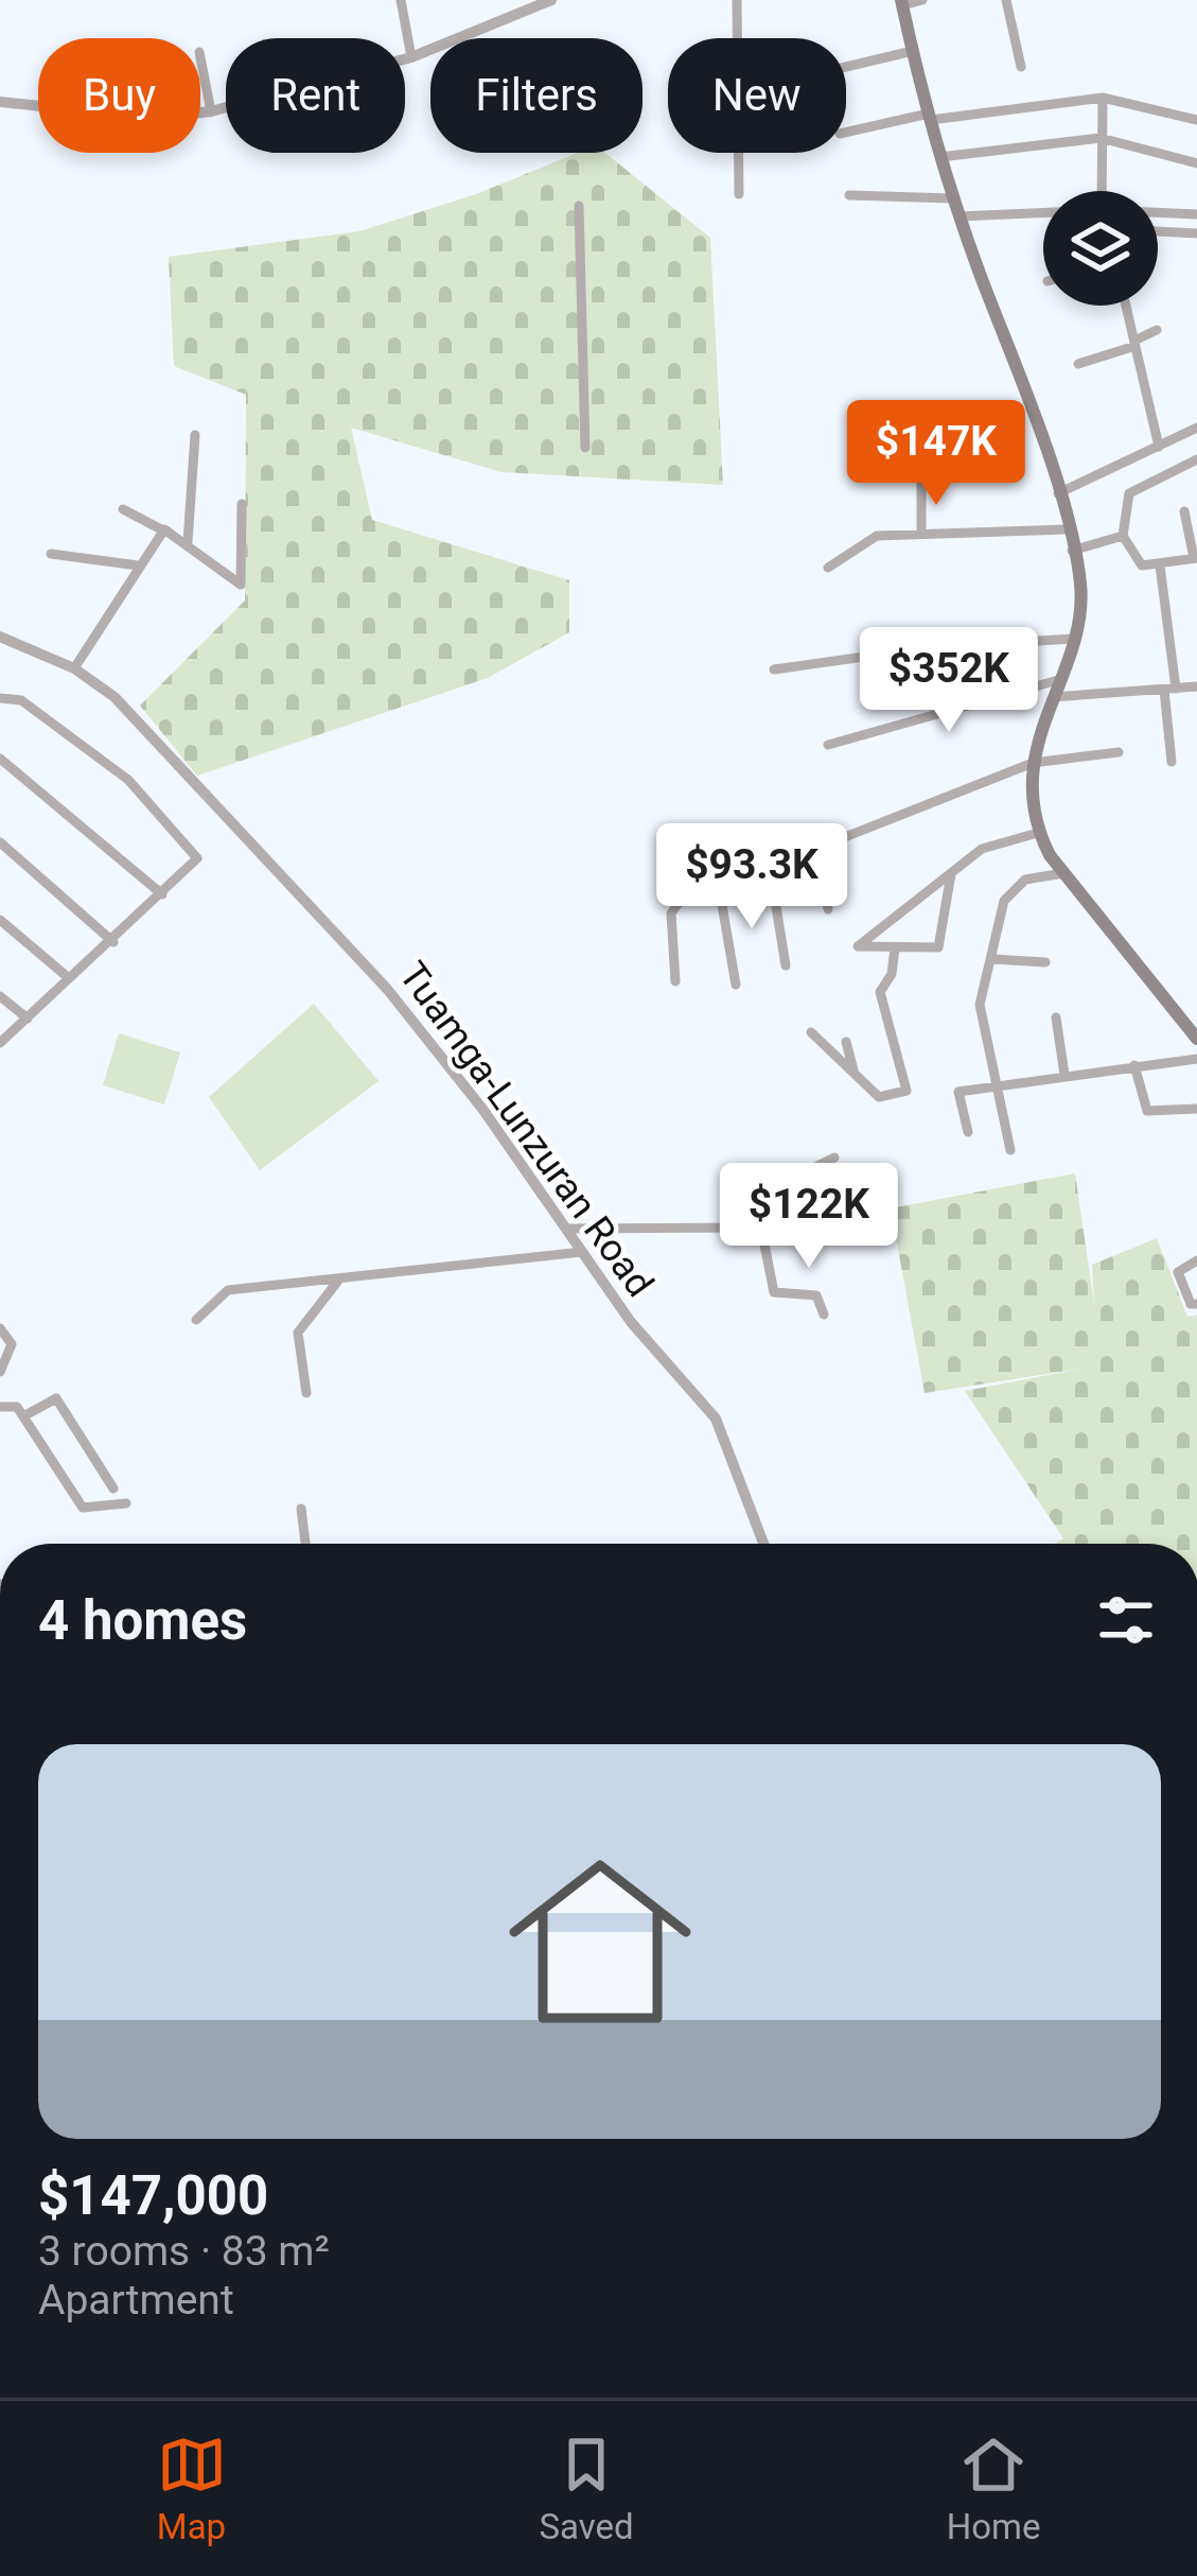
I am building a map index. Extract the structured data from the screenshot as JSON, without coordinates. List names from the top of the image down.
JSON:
{
  "streets": {
    "street": ["Tuamga-Lunzuran Road"]
  },
  "page": {
    "chip": [
      "Buy",
      "Rent",
      "Filters",
      "New"
    ],
    "price": [
      "$147K",
      "$352K",
      "$93.3K",
      "$122K"
    ],
    "heading": "4 homes",
    "list": [
      {
        "name": "$147,000",
        "note": "3 rooms · 83 m² · Apartment"
      }
    ],
    "tabs": ["Map", "Saved", "Home"]
  }
}
